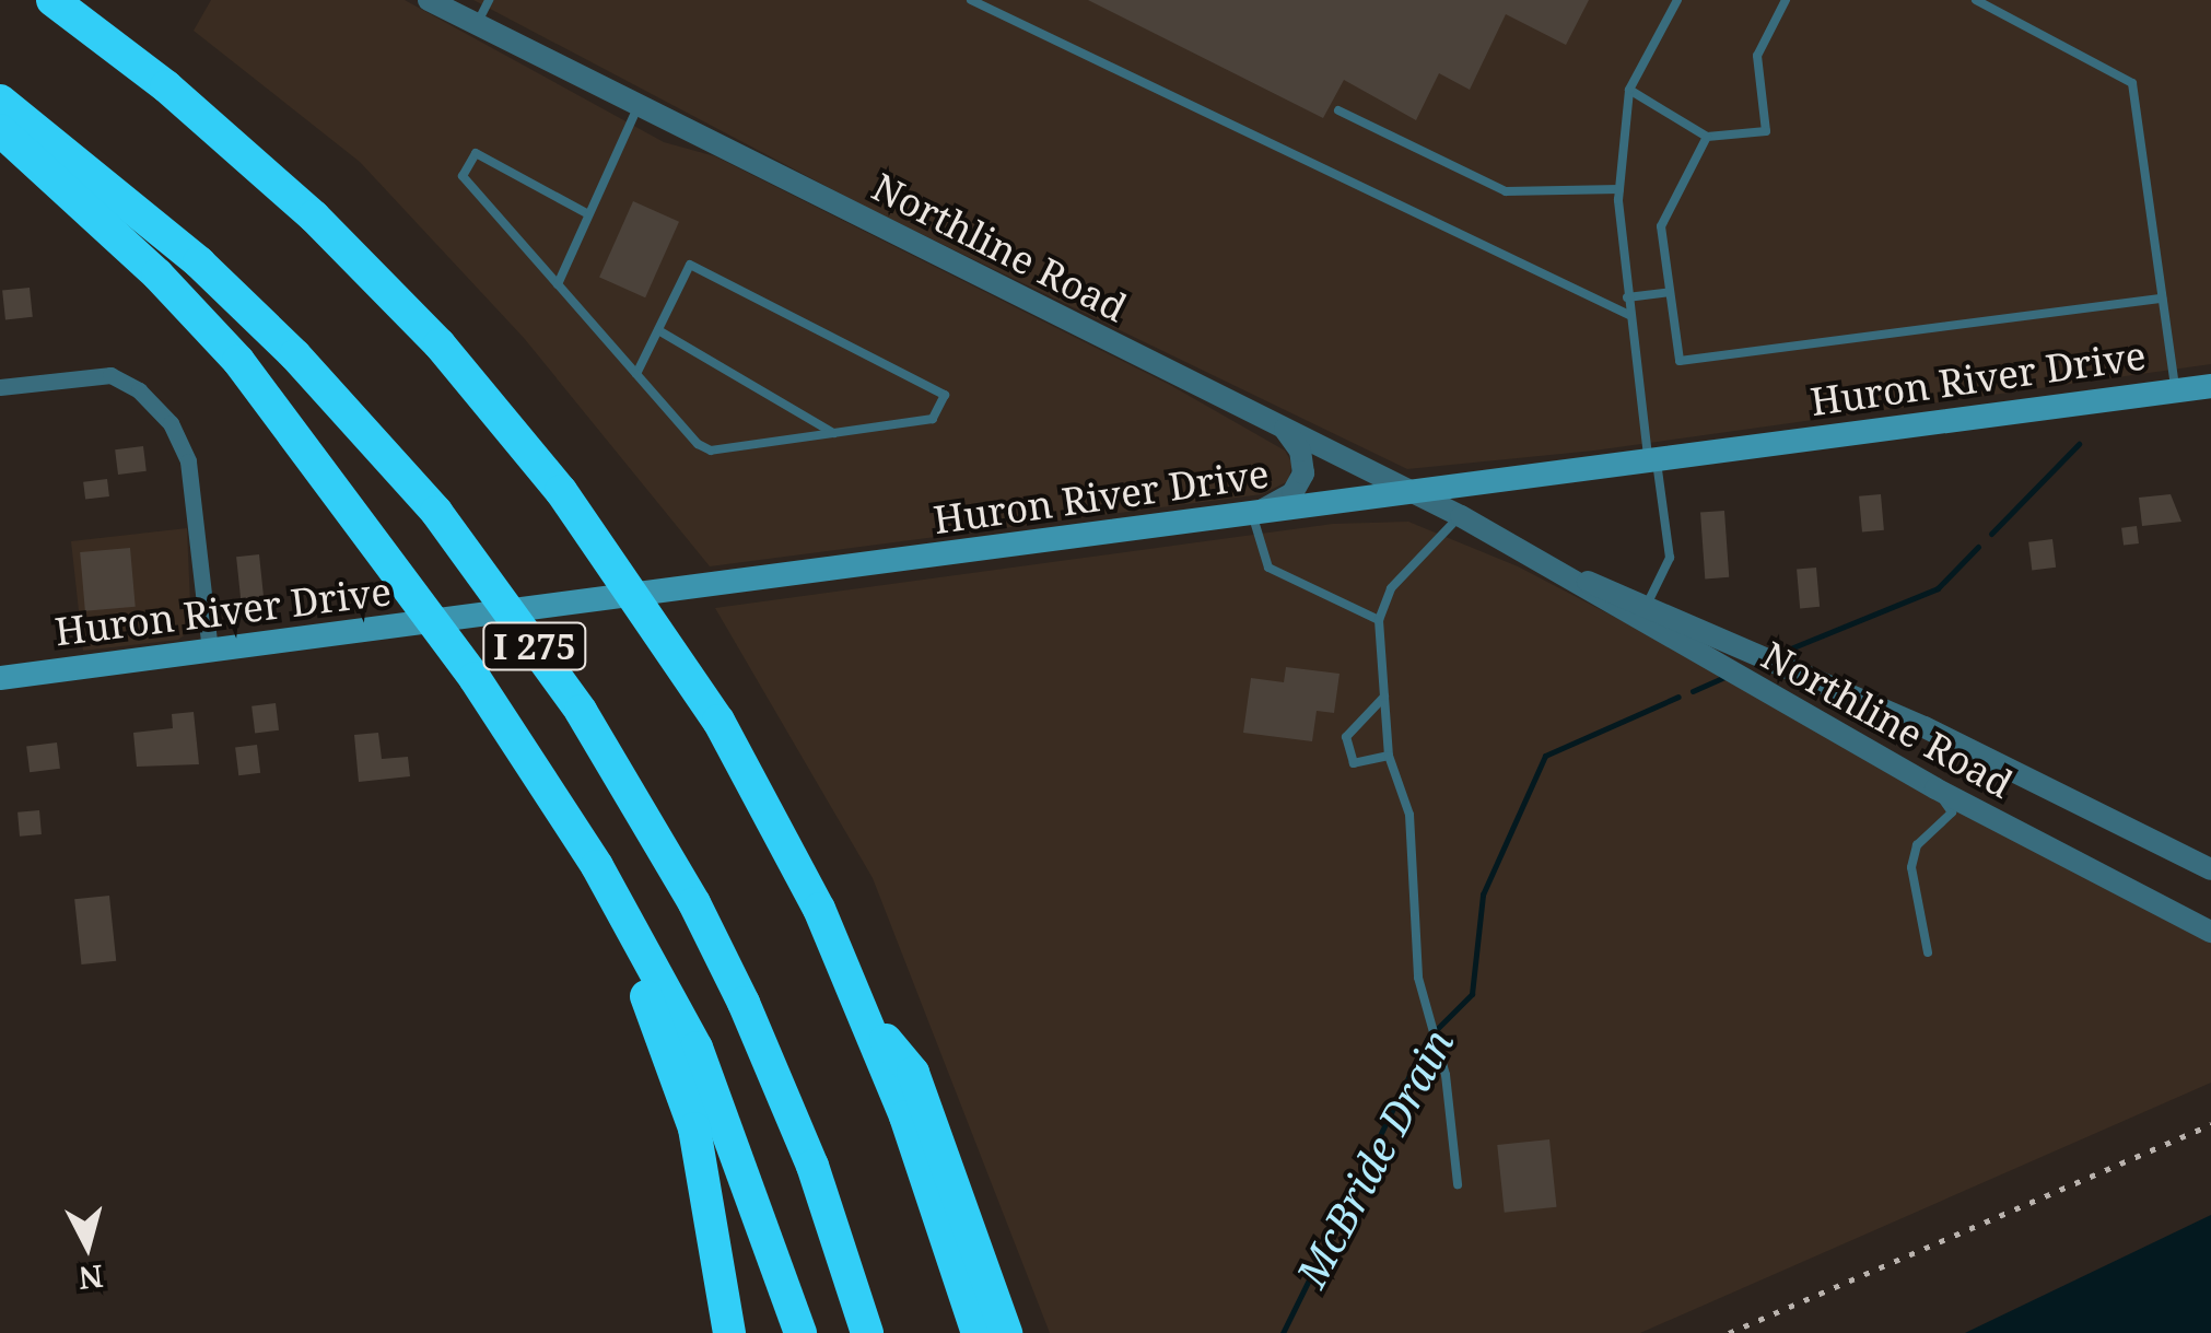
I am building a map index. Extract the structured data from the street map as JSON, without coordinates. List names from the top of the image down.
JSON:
{
  "streets": {
    "highway": ["I 275"],
    "main road": ["Huron River Drive"],
    "street": ["Northline Road"]
  },
  "crossings": [
    ["Northline Road", "Huron River Drive"]
  ],
  "water": ["McBride Drain"],
  "north": "bottom"
}
